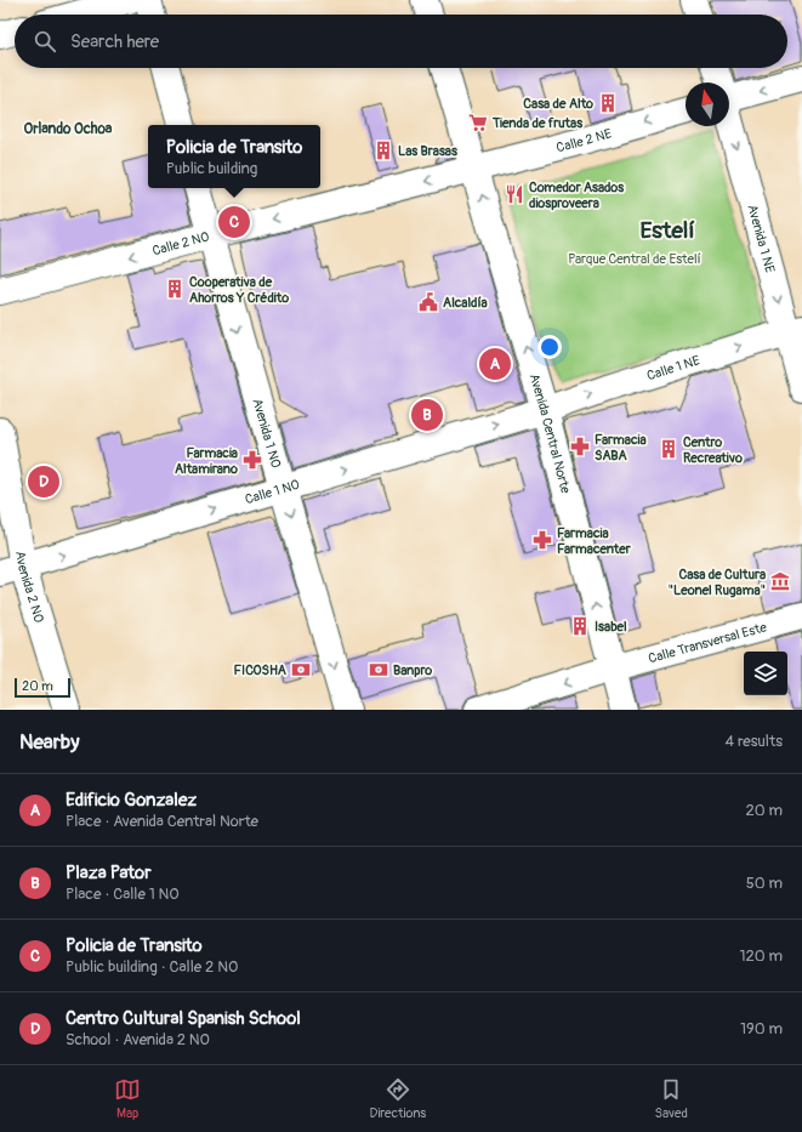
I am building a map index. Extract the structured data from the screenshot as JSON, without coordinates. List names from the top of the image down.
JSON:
{
  "streets": {
    "street": [
      "Calle 2 NE",
      "Avenida 1 NE",
      "Calle 2 NO",
      "Calle 1 NE",
      "Avenida 1 NO",
      "Avenida Central Norte",
      "Calle 1 NO",
      "Avenida 2 NO",
      "Calle Transversal Este"
    ]
  },
  "crossings": [
    ["Calle 2 NE", "Calle 2 NO"],
    ["Calle 2 NE", "Avenida Central Norte"],
    ["Avenida 1 NE", "Calle 1 NE"],
    ["Calle 2 NO", "Avenida 1 NO"],
    ["Calle 2 NO", "Avenida Central Norte"],
    ["Calle 1 NE", "Avenida Central Norte"],
    ["Calle 1 NE", "Calle 1 NO"],
    ["Avenida 1 NO", "Calle 1 NO"],
    ["Avenida Central Norte", "Calle 1 NO"],
    ["Avenida Central Norte", "Calle Transversal Este"],
    ["Calle 1 NO", "Avenida 2 NO"]
  ],
  "one_way": [
    "Calle 2 NE",
    "Avenida 1 NE",
    "Calle 2 NO",
    "Calle 1 NE",
    "Avenida 1 NO",
    "Avenida Central Norte",
    "Calle 1 NO",
    "Calle Transversal Este"
  ],
  "districts": ["Orlando Ochoa", "Estelí"],
  "parks": ["Parque Central de Estelí"],
  "places": {
    "building": [
      "Casa de Alto",
      "Las Brasas",
      "Cooperativa de Ahorros Y Crédito",
      "Centro Recreativo",
      "Isabel"
    ],
    "supermarket": ["Tienda de frutas"],
    "restaurant": ["Comedor Asados diosproveera"],
    "public building": ["Alcaldía"],
    "pharmacy": ["Farmacia SABA", "Farmacia Altamirano", "Farmacia Farmacenter"],
    "museum": ["Casa de Cultura \"Leonel Rugama\""],
    "bank": ["FICOSHA", "Banpro"]
  },
  "scale_bar": "20 m",
  "north": "top",
  "page": {
    "search": "Search here",
    "popup": ["Policia de Transito", "Public building"],
    "pins": [
      "C",
      "A",
      "B",
      "D"
    ],
    "scale": "20 m",
    "heading": ["Nearby", "4 results"],
    "list": [
      {
        "mark": "A",
        "name": "Edificio Gonzalez",
        "note": "Place · Avenida Central Norte",
        "value": "20 m"
      },
      {
        "mark": "B",
        "name": "Plaza Pator",
        "note": "Place · Calle 1 NO",
        "value": "50 m"
      },
      {
        "mark": "C",
        "name": "Policia de Transito",
        "note": "Public building · Calle 2 NO",
        "value": "120 m"
      },
      {
        "mark": "D",
        "name": "Centro Cultural Spanish School",
        "note": "School · Avenida 2 NO",
        "value": "190 m"
      }
    ],
    "nav": ["Map", "Directions", "Saved"]
  }
}
